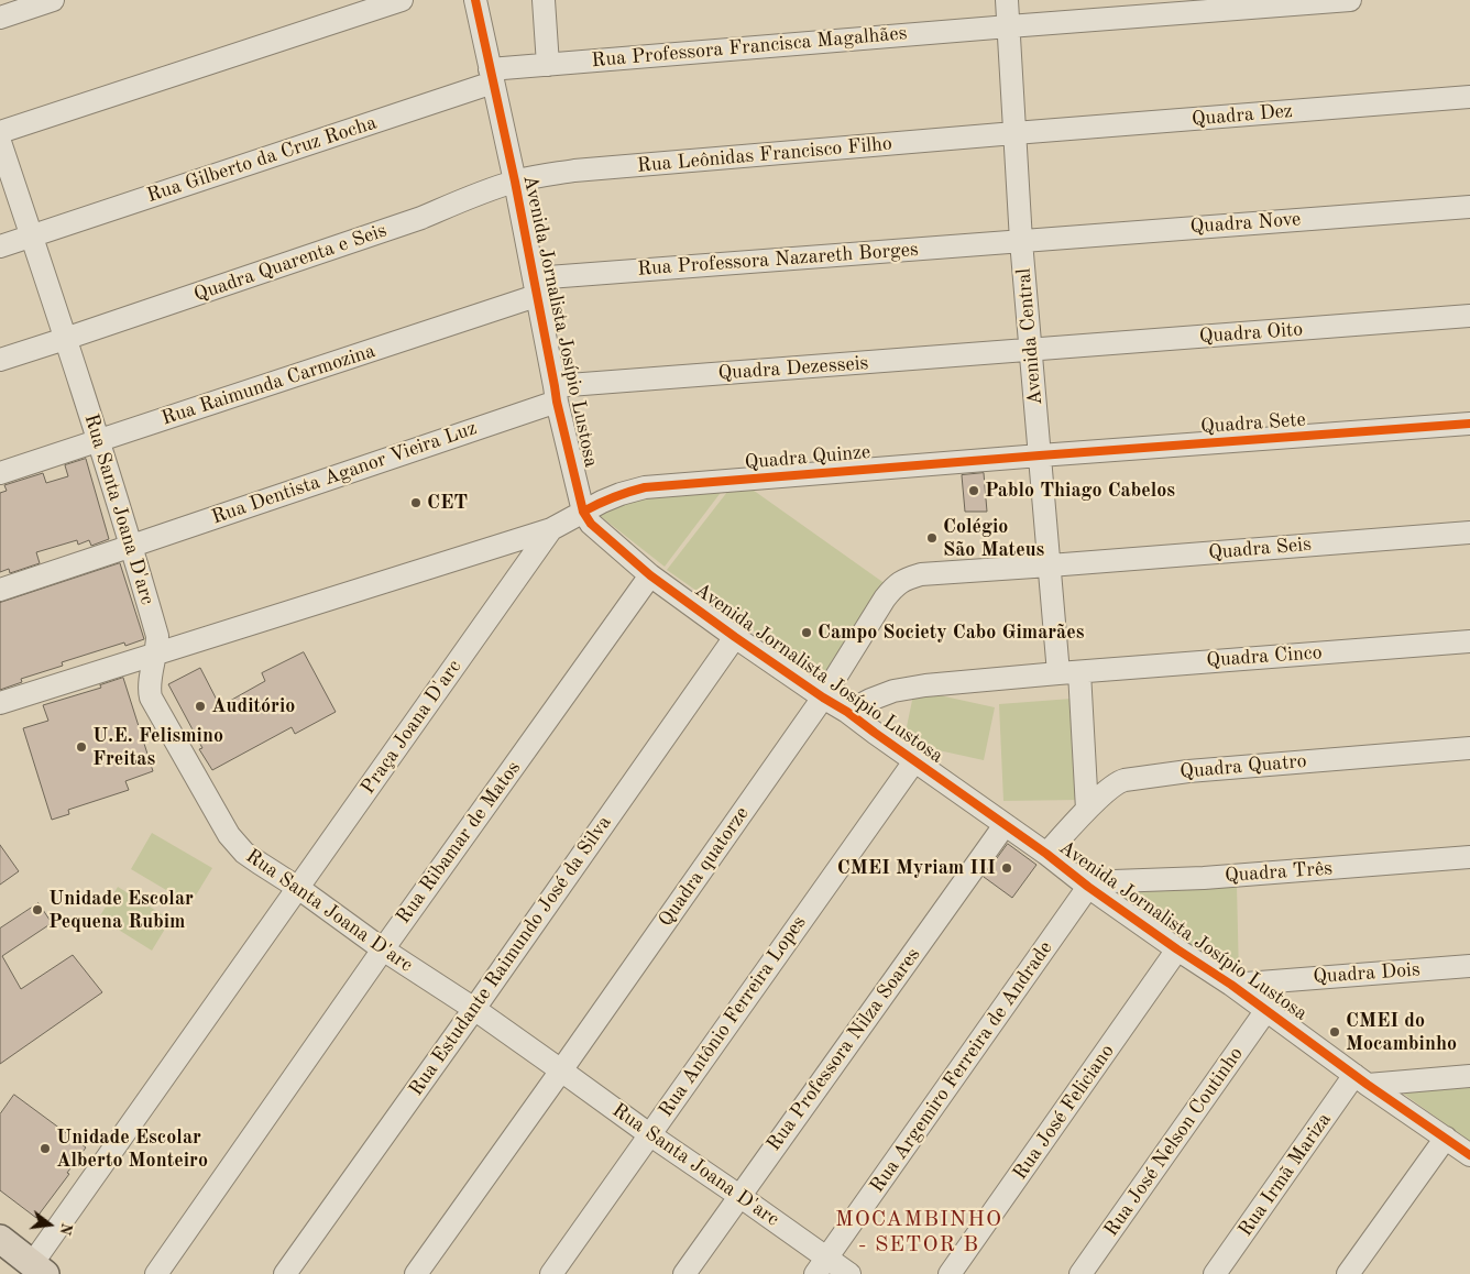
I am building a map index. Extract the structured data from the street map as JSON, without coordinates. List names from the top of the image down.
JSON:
{
  "streets": {
    "street": [
      "Rua Professora Francisca Magalhães",
      "Quadra Dez",
      "Rua Leônidas Francisco Filho",
      "Rua Gilberto da Cruz Rocha",
      "Quadra Nove",
      "Rua Professora Nazareth Borges",
      "Quadra Quarenta e Seis",
      "Avenida Jornalista Josípio Lustosa",
      "Quadra Oito",
      "Avenida Central",
      "Quadra Dezesseis",
      "Rua Raimunda Carmozina",
      "Quadra Sete",
      "Quadra Quinze",
      "Rua Dentista Aganor Vieira Luz",
      "Rua Santa Joana D'arc",
      "Quadra Seis",
      "Quadra Cinco",
      "Praça Joana D'arc",
      "Quadra Quatro",
      "Rua Ribamar de Matos",
      "Quadra quatorze",
      "Quadra Três",
      "Rua Estudante Raimundo José da Silva",
      "Quadra Dois",
      "Rua Antônio Ferreira Lopes",
      "Rua Professora Nilza Soares",
      "Rua Argemiro Ferreira de Andrade",
      "Rua José Feliciano",
      "Rua José Nelson Coutinho",
      "Rua Irmã Mariza"
    ]
  },
  "crossings": [
    ["Rua Professora Francisca Magalhães", "Rua Gilberto da Cruz Rocha"],
    ["Rua Professora Francisca Magalhães", "Avenida Jornalista Josípio Lustosa"],
    ["Rua Professora Francisca Magalhães", "Avenida Central"],
    ["Quadra Dez", "Rua Leônidas Francisco Filho"],
    ["Quadra Dez", "Avenida Central"],
    ["Rua Leônidas Francisco Filho", "Quadra Quarenta e Seis"],
    ["Rua Leônidas Francisco Filho", "Avenida Jornalista Josípio Lustosa"],
    ["Rua Leônidas Francisco Filho", "Avenida Central"],
    ["Rua Gilberto da Cruz Rocha", "Avenida Jornalista Josípio Lustosa"],
    ["Rua Gilberto da Cruz Rocha", "Rua Santa Joana D'arc"],
    ["Quadra Nove", "Rua Professora Nazareth Borges"],
    ["Quadra Nove", "Avenida Central"],
    ["Rua Professora Nazareth Borges", "Avenida Jornalista Josípio Lustosa"],
    ["Rua Professora Nazareth Borges", "Avenida Central"],
    ["Rua Professora Nazareth Borges", "Rua Raimunda Carmozina"],
    ["Quadra Quarenta e Seis", "Avenida Jornalista Josípio Lustosa"],
    ["Quadra Quarenta e Seis", "Rua Santa Joana D'arc"],
    ["Avenida Jornalista Josípio Lustosa", "Quadra Dezesseis"],
    ["Avenida Jornalista Josípio Lustosa", "Rua Raimunda Carmozina"],
    ["Avenida Jornalista Josípio Lustosa", "Quadra Quinze"],
    ["Avenida Jornalista Josípio Lustosa", "Rua Dentista Aganor Vieira Luz"],
    ["Avenida Jornalista Josípio Lustosa", "Quadra Quatro"],
    ["Avenida Jornalista Josípio Lustosa", "Rua Ribamar de Matos"],
    ["Avenida Jornalista Josípio Lustosa", "Quadra quatorze"],
    ["Avenida Jornalista Josípio Lustosa", "Quadra Três"],
    ["Avenida Jornalista Josípio Lustosa", "Rua Estudante Raimundo José da Silva"],
    ["Avenida Jornalista Josípio Lustosa", "Quadra Dois"],
    ["Avenida Jornalista Josípio Lustosa", "Rua Antônio Ferreira Lopes"],
    ["Avenida Jornalista Josípio Lustosa", "Rua Professora Nilza Soares"],
    ["Avenida Jornalista Josípio Lustosa", "Rua Argemiro Ferreira de Andrade"],
    ["Avenida Jornalista Josípio Lustosa", "Rua José Feliciano"],
    ["Avenida Jornalista Josípio Lustosa", "Rua José Nelson Coutinho"],
    ["Avenida Jornalista Josípio Lustosa", "Rua Irmã Mariza"],
    ["Quadra Oito", "Avenida Central"],
    ["Quadra Oito", "Quadra Dezesseis"],
    ["Avenida Central", "Quadra Dezesseis"],
    ["Avenida Central", "Quadra Sete"],
    ["Avenida Central", "Quadra Quinze"],
    ["Avenida Central", "Quadra Seis"],
    ["Avenida Central", "Quadra Cinco"],
    ["Avenida Central", "Quadra Quatro"],
    ["Avenida Central", "Quadra quatorze"],
    ["Quadra Dezesseis", "Rua Dentista Aganor Vieira Luz"],
    ["Rua Raimunda Carmozina", "Rua Santa Joana D'arc"],
    ["Quadra Sete", "Quadra Quinze"],
    ["Quadra Quinze", "Praça Joana D'arc"],
    ["Rua Dentista Aganor Vieira Luz", "Rua Santa Joana D'arc"],
    ["Rua Santa Joana D'arc", "Praça Joana D'arc"],
    ["Rua Santa Joana D'arc", "Rua Ribamar de Matos"],
    ["Rua Santa Joana D'arc", "Quadra quatorze"],
    ["Rua Santa Joana D'arc", "Rua Estudante Raimundo José da Silva"],
    ["Rua Santa Joana D'arc", "Rua Antônio Ferreira Lopes"],
    ["Rua Santa Joana D'arc", "Rua Professora Nilza Soares"],
    ["Rua Santa Joana D'arc", "Rua Argemiro Ferreira de Andrade"],
    ["Quadra Seis", "Quadra quatorze"],
    ["Quadra Três", "Rua Argemiro Ferreira de Andrade"]
  ],
  "districts": ["MOCAMBINHO - SETOR B"],
  "places": [
    "Pablo Thiago Cabelos",
    "CET",
    "Colégio São Mateus",
    "Campo Society Cabo Gimarães",
    "Auditório",
    "U.E. Felismino Freitas",
    "CMEI Myriam III",
    "Unidade Escolar Pequena Rubim",
    "CMEI do Mocambinho",
    "Unidade Escolar Alberto Monteiro"
  ],
  "north": "right"
}
